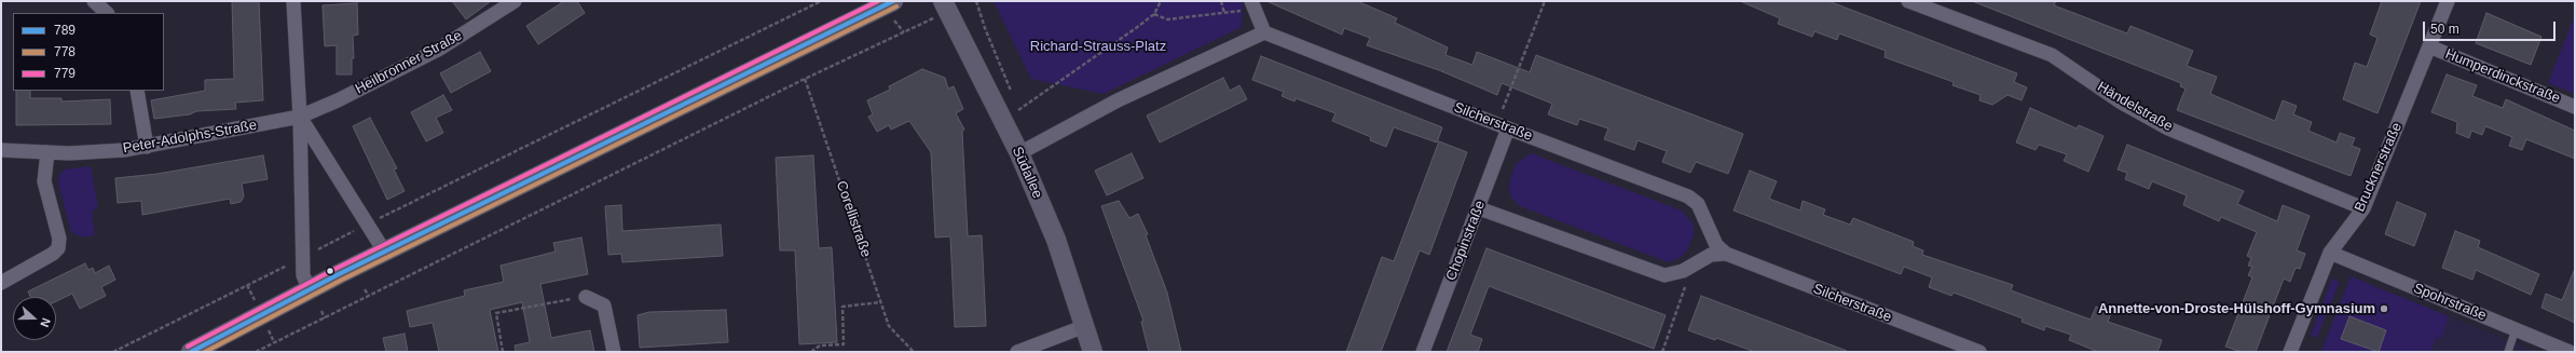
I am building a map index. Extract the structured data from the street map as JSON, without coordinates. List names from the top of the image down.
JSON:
{
  "streets": {
    "main road": ["Südallee"],
    "street": [
      "Heilbronner Straße",
      "Humperdinckstraße",
      "Händelstraße",
      "Silcherstraße",
      "Peter-Adolphs-Straße",
      "Brucknerstraße",
      "Chopinstraße",
      "Spohrstraße"
    ],
    "path": ["Corellistraße"]
  },
  "crossings": [
    ["Heilbronner Straße", "Peter-Adolphs-Straße"],
    ["Humperdinckstraße", "Brucknerstraße"],
    ["Händelstraße", "Brucknerstraße"],
    ["Silcherstraße", "Chopinstraße"],
    ["Brucknerstraße", "Spohrstraße"]
  ],
  "parks": ["Richard-Strauss-Platz"],
  "places": ["Annette-von-Droste-Hülshoff-Gymnasium"],
  "lines": ["transit line 789", "transit line 779", "transit line 778"],
  "legend": ["789", "778", "779"],
  "scale_bar": "50 m",
  "north": "right"
}
